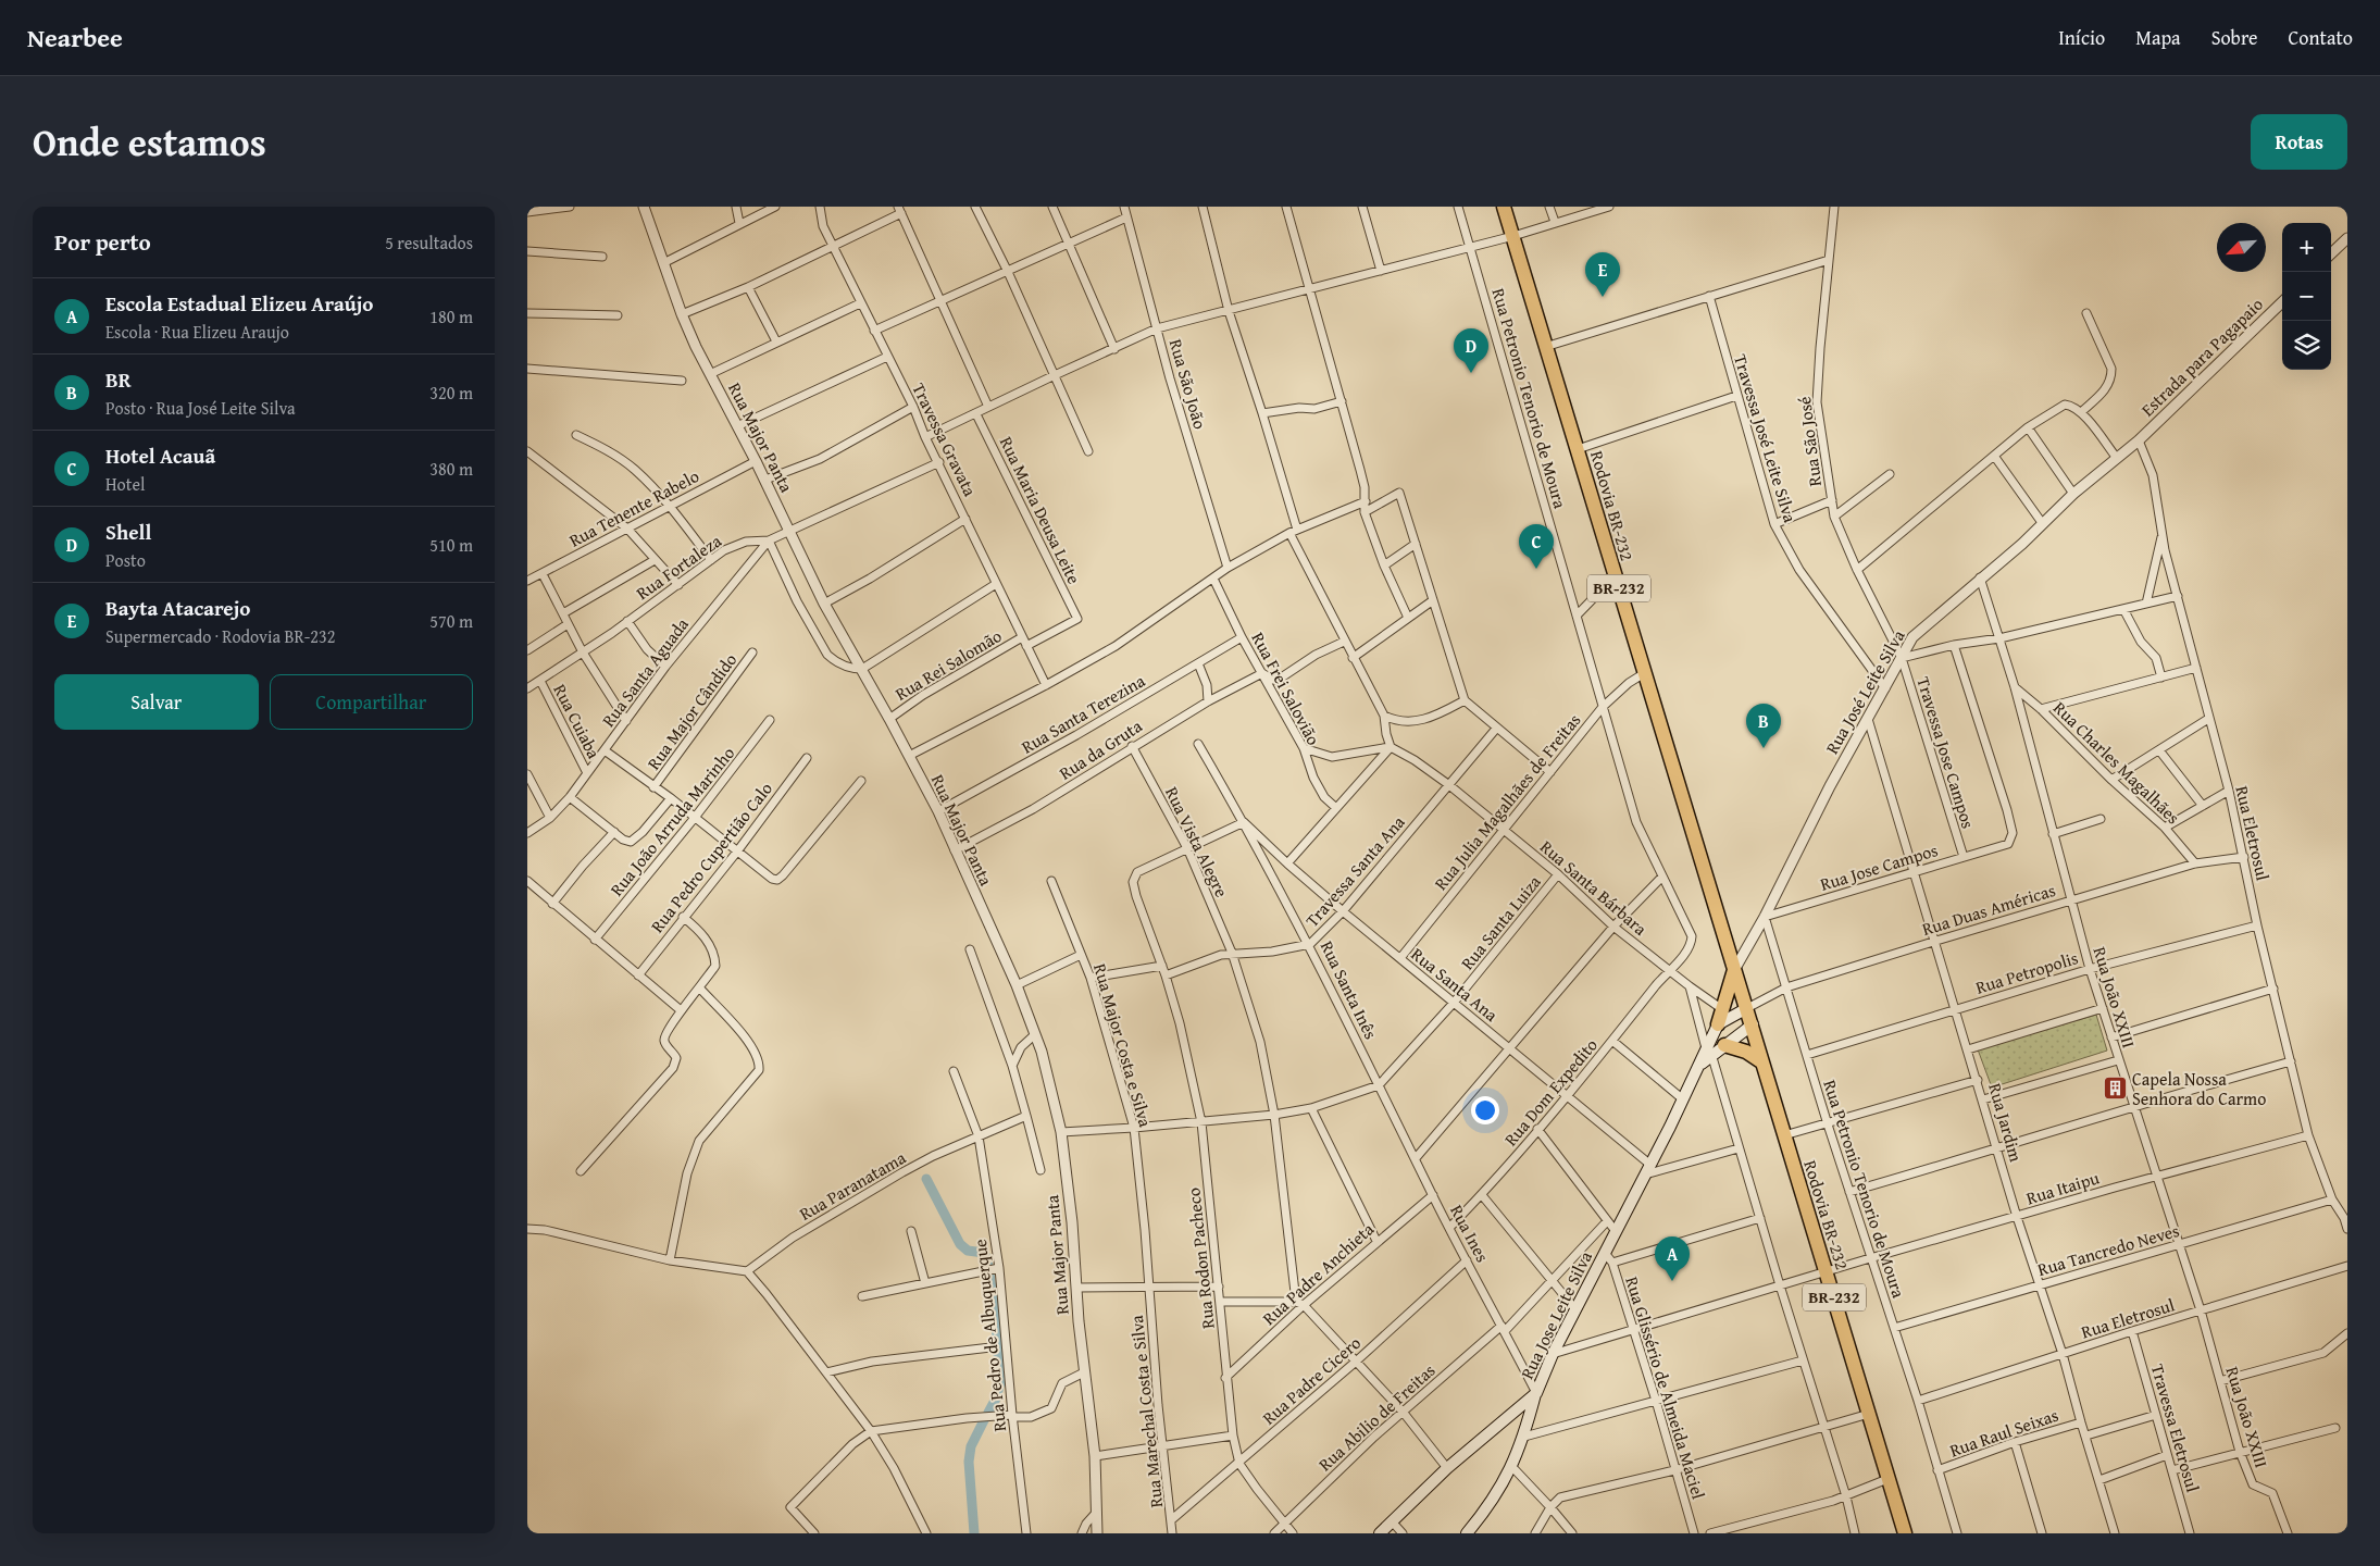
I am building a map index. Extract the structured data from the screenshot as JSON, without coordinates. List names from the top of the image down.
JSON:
{
  "streets": {
    "highway": ["Rodovia BR-232", "BR-232"],
    "main road": ["Rua Jose Leite Silva"],
    "street": [
      "Estrada para Pagapaio",
      "Rua São João",
      "Rua Petronio Tenorio de Moura",
      "Rua Major Panta",
      "Travessa José Leite Silva",
      "Travessa Gravata",
      "Rua São José",
      "Rua Tenente Rabelo",
      "Rua Maria Deusa Leite",
      "Rua Fortaleza",
      "Rua Rei Salomão",
      "Rua Santa Aguada",
      "Rua Frei Salovião",
      "Rua José Leite Silva",
      "Rua Major Cândido",
      "Rua Santa Terezina",
      "Rua Cuiaba",
      "Rua da Gruta",
      "Travessa Jose Campos",
      "Rua Charles Magalhães",
      "Rua Julia Magalhães de Freitas",
      "Rua João Arruda Marinho",
      "Rua Eletrosul",
      "Rua Vista Alegre",
      "Rua Pedro Cupertião Calo",
      "Rua Jose Campos",
      "Travessa Santa Ana",
      "Rua Santa Bárbara",
      "Rua Duas Américas",
      "Rua Santa Luiza",
      "Rua Petropolis",
      "Rua Santa Ana",
      "Rua Santa Inês",
      "Rua João XXIII",
      "Rua Major Costa e Silva",
      "Rua Dom Expedito",
      "Rua Jardim",
      "Rua Paranatama",
      "Rua Itaipu",
      "Rua Ines",
      "Rua Tancredo Neves",
      "Rua Rodon Pacheco",
      "Rua Padre Anchieta",
      "Rua Pedro de Albuquerque",
      "Rua Padre Cicero",
      "Rua Glissério de Almeida Maciel",
      "Rua Marechal Costa e Silva",
      "Rua Abilio de Freitas",
      "Travessa Eletrosul",
      "Rua Raul Seixas"
    ]
  },
  "crossings": [
    ["Estrada para Pagapaio", "Rua José Leite Silva"],
    ["Estrada para Pagapaio", "Rua Eletrosul"],
    ["Rua Petronio Tenorio de Moura", "Rua José Leite Silva"],
    ["Rua Petronio Tenorio de Moura", "Rua Julia Magalhães de Freitas"],
    ["Rua Petronio Tenorio de Moura", "Rua Eletrosul"],
    ["Rua Petronio Tenorio de Moura", "Rua Jose Campos"],
    ["Rua Petronio Tenorio de Moura", "Rua Duas Américas"],
    ["Rua Petronio Tenorio de Moura", "Rua Petropolis"],
    ["Rua Petronio Tenorio de Moura", "Rua Dom Expedito"],
    ["Rua Petronio Tenorio de Moura", "Rua Itaipu"],
    ["Rua Petronio Tenorio de Moura", "Rua Tancredo Neves"],
    ["Rua Petronio Tenorio de Moura", "Rua Raul Seixas"],
    ["Rua Major Panta", "Rua Tenente Rabelo"],
    ["Rua Major Panta", "Rua Rei Salomão"],
    ["Rua Major Panta", "Rua Santa Terezina"],
    ["Rua Major Panta", "Rua da Gruta"],
    ["Travessa José Leite Silva", "Rua José Leite Silva"],
    ["Travessa Gravata", "Rua Maria Deusa Leite"],
    ["Travessa Gravata", "Rua Rei Salomão"],
    ["Rua São José", "Rua José Leite Silva"],
    ["Rua São José", "Travessa Jose Campos"],
    ["Rodovia BR-232", "BR-232"],
    ["Rodovia BR-232", "Rua José Leite Silva"],
    ["Rodovia BR-232", "Rua Julia Magalhães de Freitas"],
    ["Rodovia BR-232", "Rua Itaipu"],
    ["Rua Fortaleza", "Rua Santa Aguada"],
    ["Rua Fortaleza", "Rua Cuiaba"],
    ["BR-232", "Rua José Leite Silva"],
    ["BR-232", "Rua Duas Américas"],
    ["BR-232", "Rua Jose Leite Silva"],
    ["Rua Santa Aguada", "Rua Cuiaba"],
    ["Rua Frei Salovião", "Rua Santa Terezina"],
    ["Rua Frei Salovião", "Rua da Gruta"],
    ["Rua José Leite Silva", "Travessa Jose Campos"],
    ["Rua José Leite Silva", "Rua Eletrosul"],
    ["Rua José Leite Silva", "Rua Jose Campos"],
    ["Rua José Leite Silva", "Rua João XXIII"],
    ["Rua José Leite Silva", "Rua Jardim"],
    ["Rua da Gruta", "Rua Vista Alegre"],
    ["Travessa Jose Campos", "Rua Jose Campos"],
    ["Rua Charles Magalhães", "Rua Duas Américas"],
    ["Rua Charles Magalhães", "Rua João XXIII"],
    ["Rua Julia Magalhães de Freitas", "Rua Santa Bárbara"],
    ["Rua Julia Magalhães de Freitas", "Rua Santa Ana"],
    ["Rua Eletrosul", "Rua Duas Américas"],
    ["Rua Eletrosul", "Rua Petropolis"],
    ["Rua Eletrosul", "Rua João XXIII"],
    ["Rua Eletrosul", "Rua Jardim"],
    ["Rua Eletrosul", "Rua Itaipu"],
    ["Rua Eletrosul", "Rua Tancredo Neves"],
    ["Rua Eletrosul", "Travessa Eletrosul"],
    ["Rua Vista Alegre", "Travessa Santa Ana"],
    ["Rua Vista Alegre", "Rua Padre Anchieta"],
    ["Rua Jose Campos", "Rua Jardim"],
    ["Travessa Santa Ana", "Rua Santa Bárbara"],
    ["Travessa Santa Ana", "Rua Santa Ana"],
    ["Travessa Santa Ana", "Rua Santa Inês"],
    ["Travessa Santa Ana", "Rua Rodon Pacheco"],
    ["Rua Santa Bárbara", "Rua Santa Luiza"],
    ["Rua Santa Bárbara", "Rua Dom Expedito"],
    ["Rua Duas Américas", "Rua João XXIII"],
    ["Rua Duas Américas", "Rua Jardim"],
    ["Rua Santa Luiza", "Rua Santa Ana"],
    ["Rua Santa Luiza", "Rua Santa Inês"],
    ["Rua Santa Luiza", "Rua Ines"],
    ["Rua Petropolis", "Rua João XXIII"],
    ["Rua Petropolis", "Rua Jardim"],
    ["Rua Santa Ana", "Rua Santa Inês"],
    ["Rua Santa Ana", "Rua Dom Expedito"],
    ["Rua Santa Ana", "Rua Jose Leite Silva"],
    ["Rua Santa Inês", "Rua Ines"],
    ["Rua João XXIII", "Rua Itaipu"],
    ["Rua João XXIII", "Rua Tancredo Neves"],
    ["Rua Major Costa e Silva", "Rua Marechal Costa e Silva"],
    ["Rua Dom Expedito", "Rua Ines"],
    ["Rua Jardim", "Rua Itaipu"],
    ["Rua Jardim", "Rua Tancredo Neves"],
    ["Rua Jardim", "Rua Raul Seixas"],
    ["Rua Paranatama", "Rua Pedro de Albuquerque"],
    ["Rua Itaipu", "Rua Jose Leite Silva"],
    ["Rua Itaipu", "Rua Glissério de Almeida Maciel"],
    ["Rua Ines", "Rua Padre Anchieta"],
    ["Rua Ines", "Rua Jose Leite Silva"],
    ["Rua Ines", "Rua Padre Cicero"],
    ["Rua Ines", "Rua Abilio de Freitas"],
    ["Rua Rodon Pacheco", "Rua Padre Anchieta"],
    ["Rua Rodon Pacheco", "Rua Padre Cicero"],
    ["Rua Rodon Pacheco", "Rua Abilio de Freitas"],
    ["Rua Jose Leite Silva", "Rua Glissério de Almeida Maciel"],
    ["Rua Jose Leite Silva", "Rua Abilio de Freitas"],
    ["Rua Padre Cicero", "Rua Marechal Costa e Silva"]
  ],
  "places": {
    "building": ["Capela Nossa Senhora do Carmo"]
  },
  "north": "bottom left",
  "page": {
    "header": "Nearbee",
    "nav": [
      "Início",
      "Mapa",
      "Sobre",
      "Contato"
    ],
    "title": "Onde estamos",
    "buttons": [
      "Rotas",
      ["Salvar", "Compartilhar"]
    ],
    "heading": ["Por perto", "5 resultados"],
    "map_buttons": ["+", "−"],
    "pins": [
      "E",
      "D",
      "C",
      "B",
      "A"
    ],
    "list": [
      {
        "mark": "A",
        "name": "Escola Estadual Elizeu Araújo",
        "note": "Escola · Rua Elizeu Araujo",
        "value": "180 m"
      },
      {
        "mark": "B",
        "name": "BR",
        "note": "Posto · Rua José Leite Silva",
        "value": "320 m"
      },
      {
        "mark": "C",
        "name": "Hotel Acauã",
        "note": "Hotel",
        "value": "380 m"
      },
      {
        "mark": "D",
        "name": "Shell",
        "note": "Posto",
        "value": "510 m"
      },
      {
        "mark": "E",
        "name": "Bayta Atacarejo",
        "note": "Supermercado · Rodovia BR-232",
        "value": "570 m"
      }
    ]
  }
}
